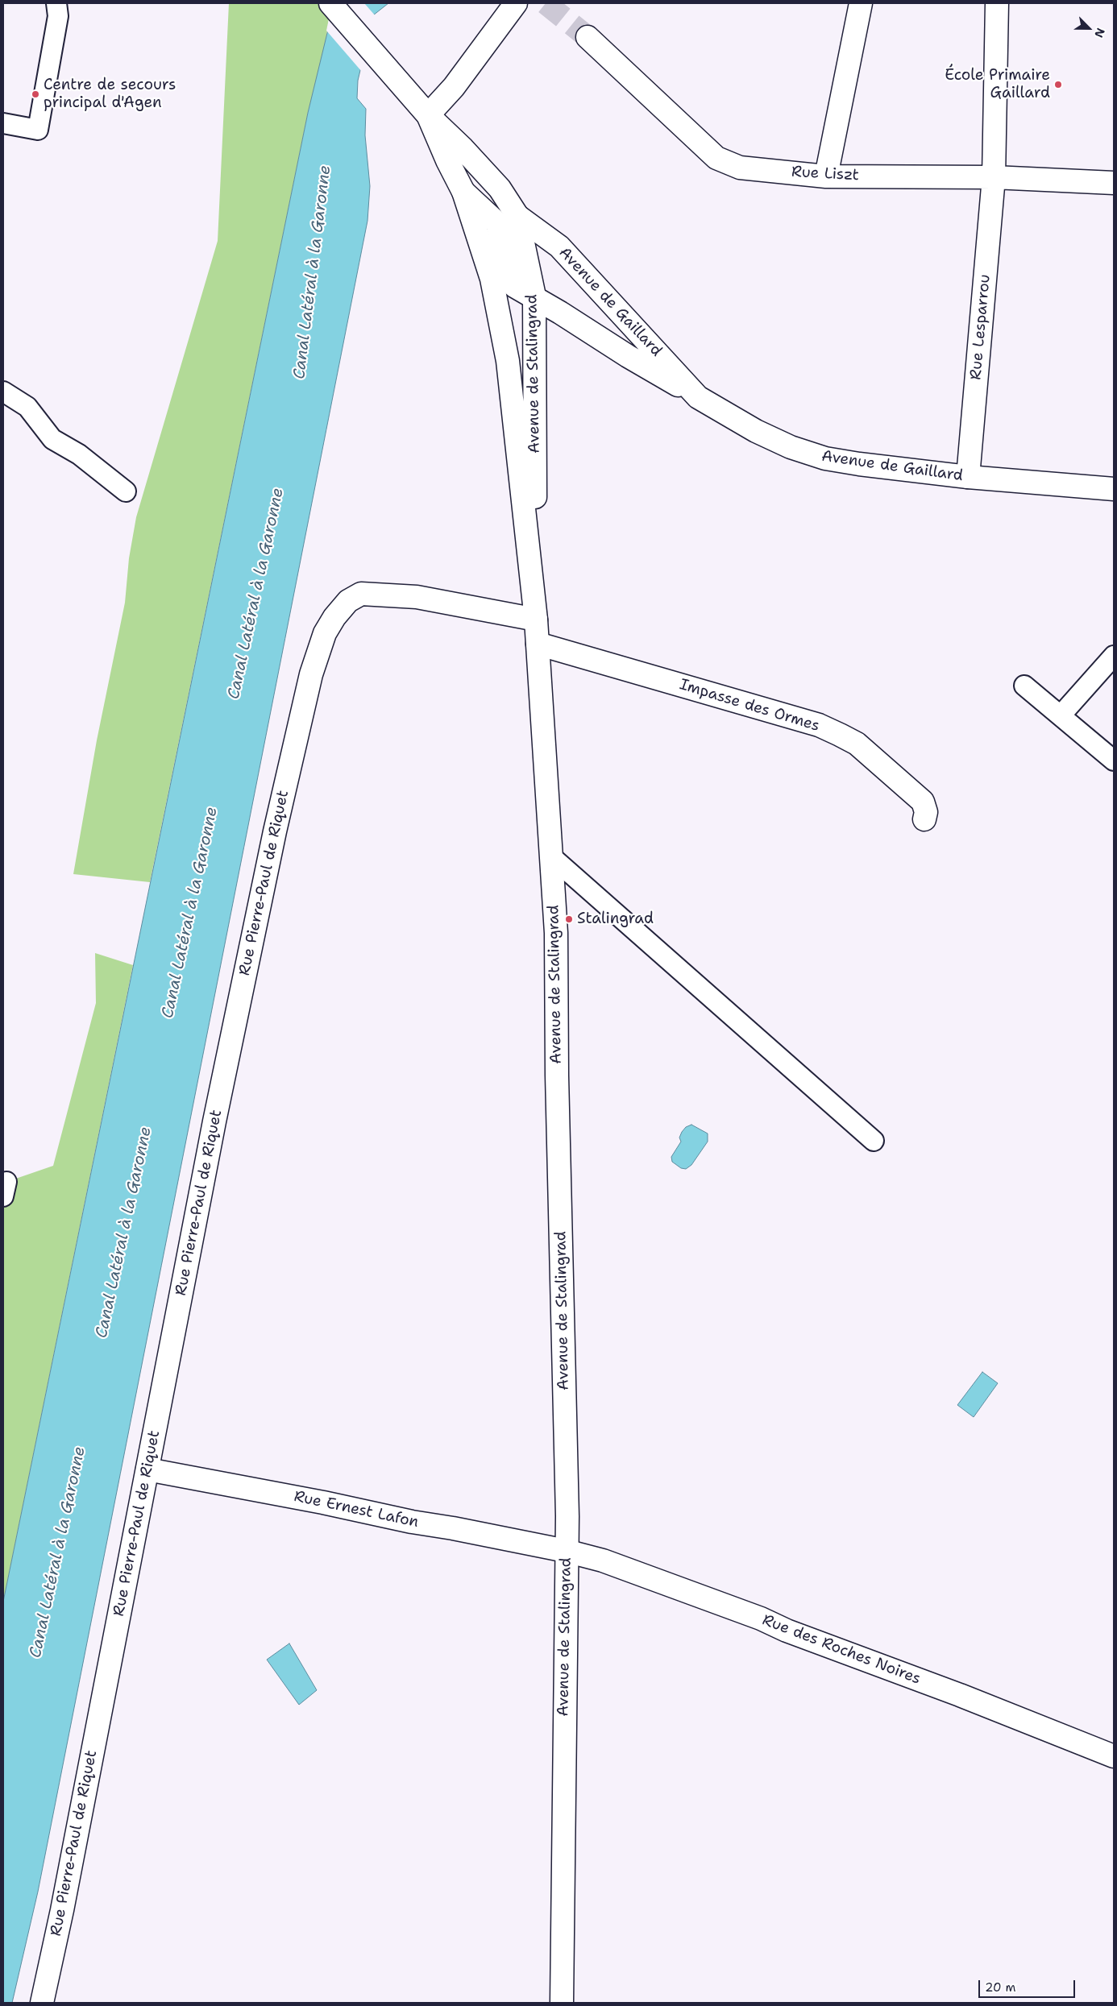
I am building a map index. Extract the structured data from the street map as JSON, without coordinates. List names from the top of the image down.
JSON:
{
  "streets": {
    "street": [
      "Rue Liszt",
      "Avenue de Gaillard",
      "Rue Lesparrou",
      "Avenue de Stalingrad",
      "Impasse des Ormes",
      "Rue Pierre-Paul de Riquet",
      "Rue Ernest Lafon",
      "Rue des Roches Noires"
    ]
  },
  "crossings": [
    ["Rue Liszt", "Rue Lesparrou"],
    ["Avenue de Gaillard", "Rue Lesparrou"],
    ["Avenue de Gaillard", "Avenue de Stalingrad"],
    ["Avenue de Stalingrad", "Impasse des Ormes"],
    ["Avenue de Stalingrad", "Rue Pierre-Paul de Riquet"],
    ["Avenue de Stalingrad", "Rue Ernest Lafon"],
    ["Avenue de Stalingrad", "Rue des Roches Noires"],
    ["Rue Pierre-Paul de Riquet", "Rue Ernest Lafon"],
    ["Rue Ernest Lafon", "Rue des Roches Noires"]
  ],
  "water": ["Canal Latéral à la Garonne"],
  "places": ["École Primaire Gaillard", "Centre de secours principal d'Agen", "Stalingrad"],
  "scale_bar": "20 m",
  "north": "bottom right"
}
